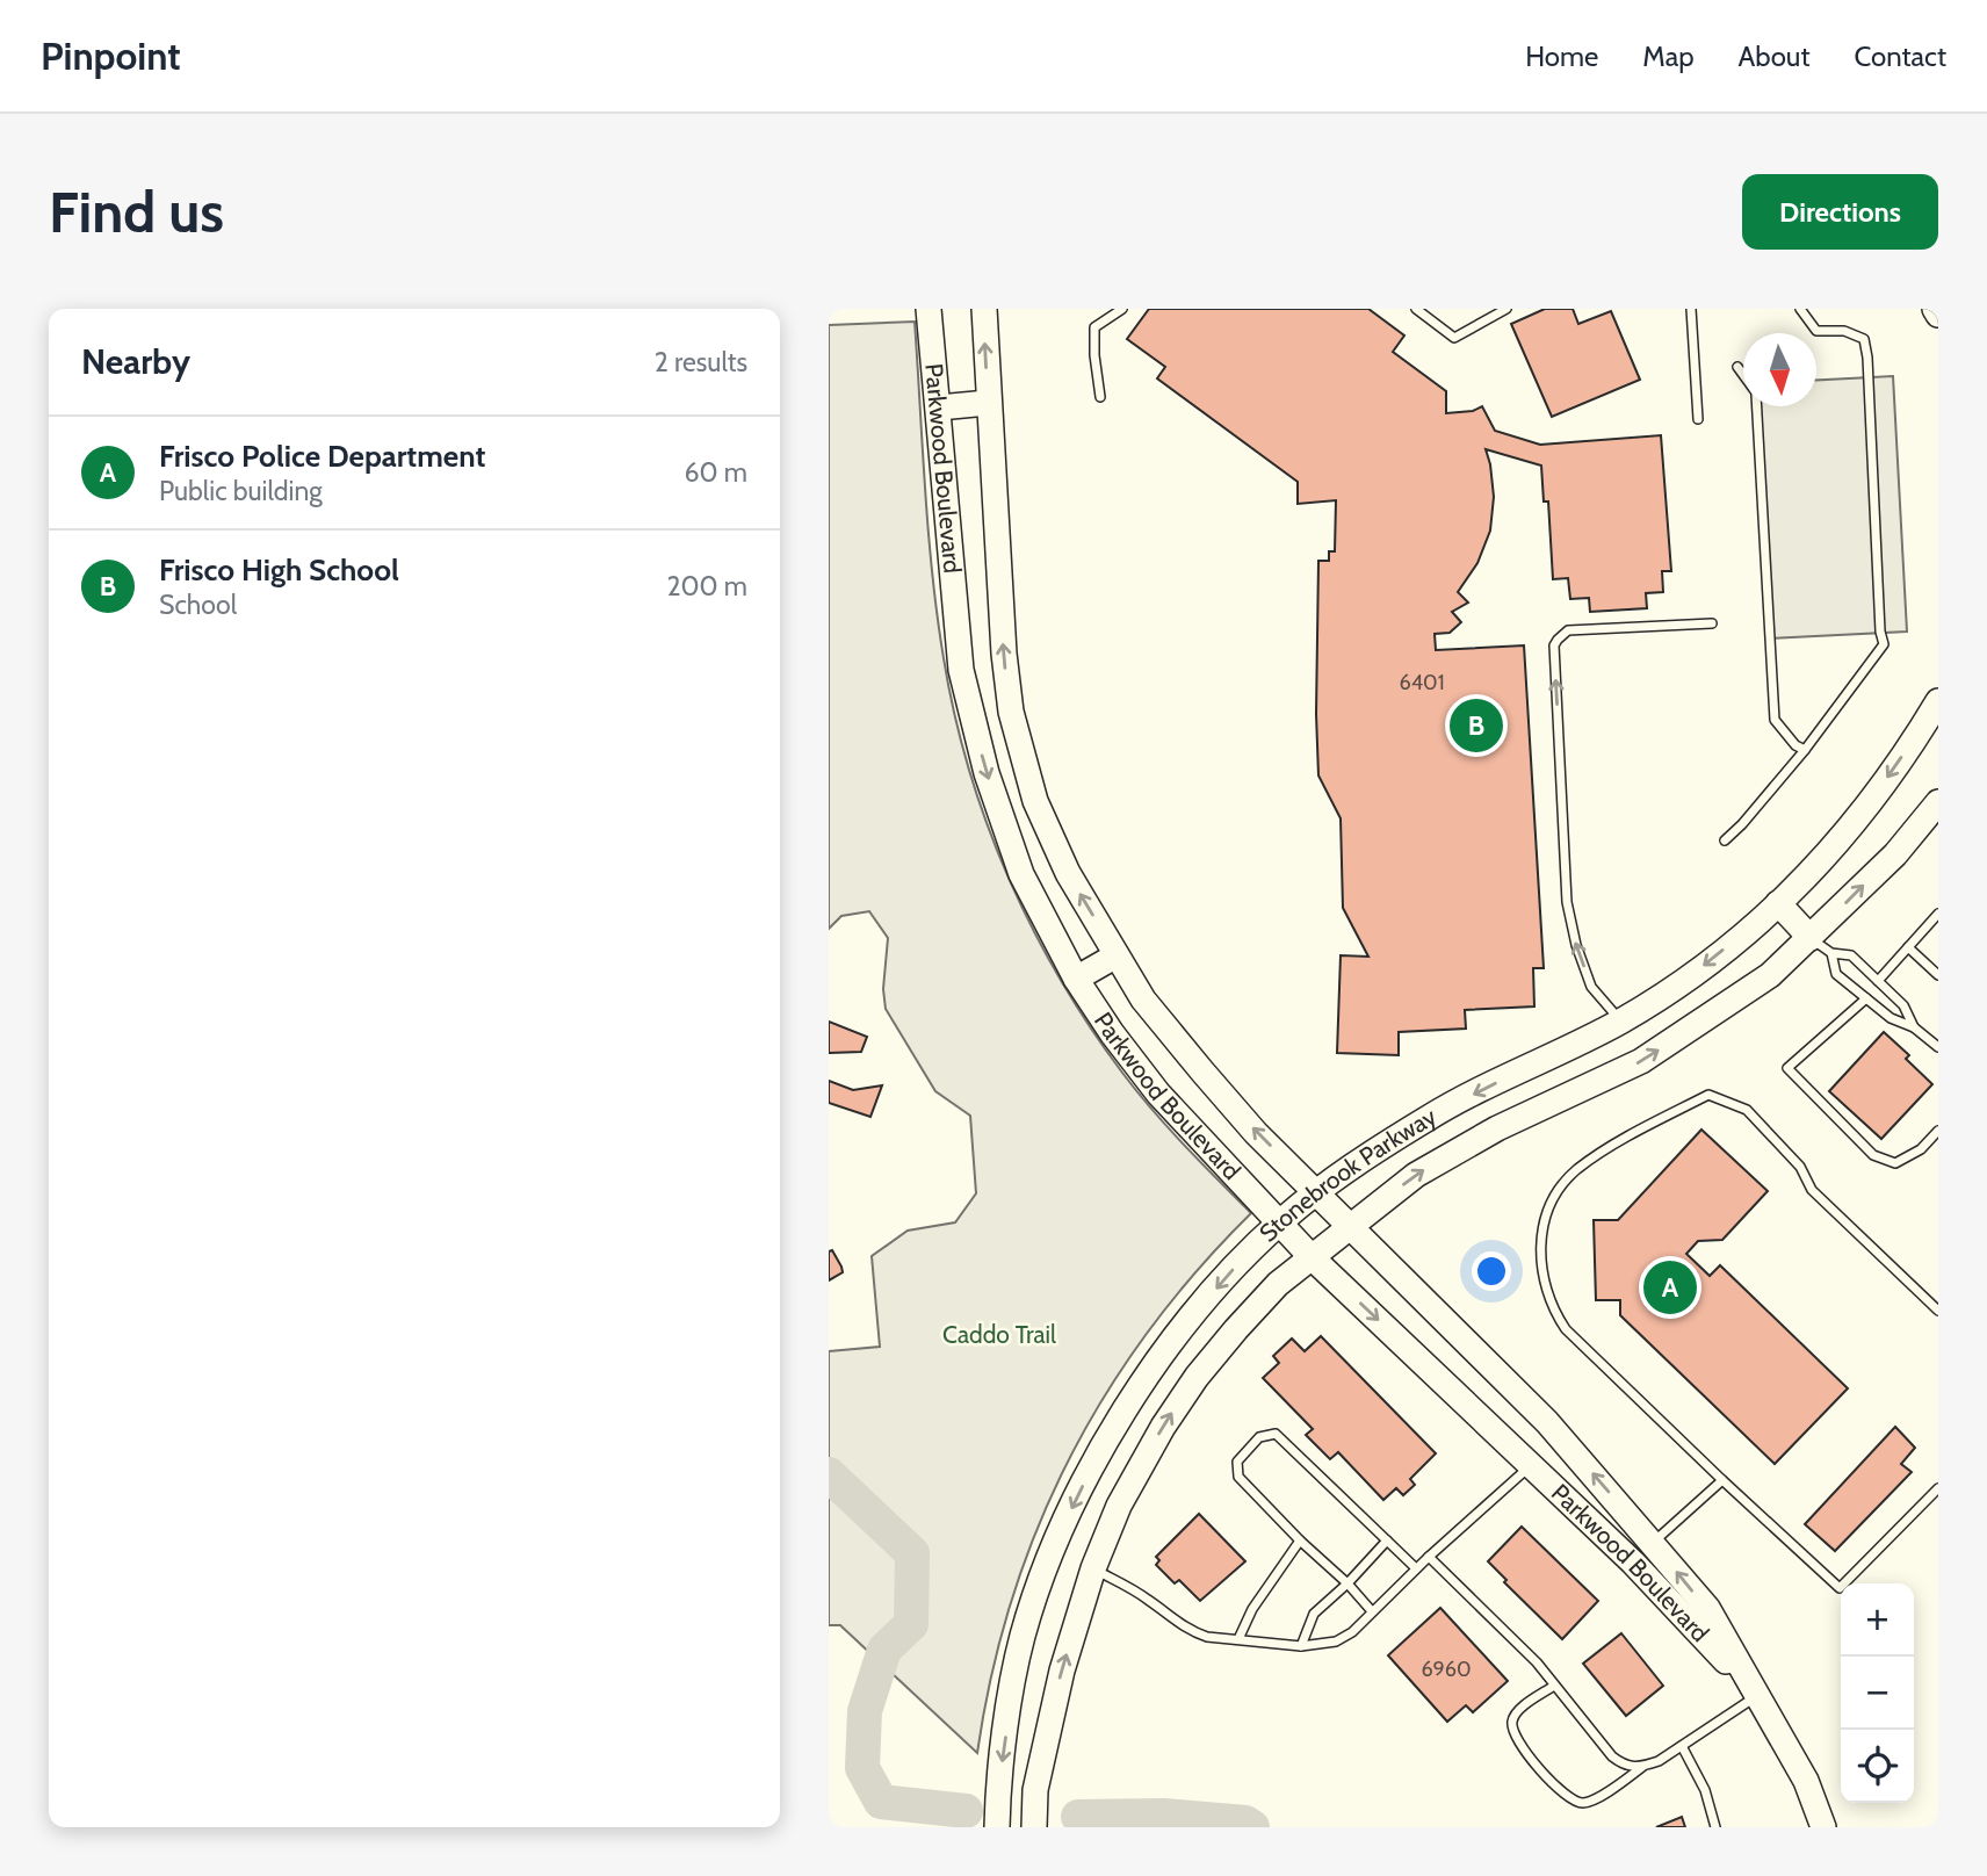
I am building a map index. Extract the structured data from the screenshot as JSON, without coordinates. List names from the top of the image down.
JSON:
{
  "streets": {
    "main road": ["Parkwood Boulevard", "Stonebrook Parkway"]
  },
  "crossings": [
    ["Parkwood Boulevard", "Stonebrook Parkway"]
  ],
  "parks": ["Caddo Trail"],
  "house_numbers": ["6401", "6960"],
  "north": "bottom",
  "page": {
    "header": "Pinpoint",
    "nav": [
      "Home",
      "Map",
      "About",
      "Contact"
    ],
    "buttons": "Directions",
    "title": "Find us",
    "heading": ["Nearby", "2 results"],
    "list": [
      {
        "mark": "A",
        "name": "Frisco Police Department",
        "note": "Public building",
        "value": "60 m"
      },
      {
        "mark": "B",
        "name": "Frisco High School",
        "note": "School",
        "value": "200 m"
      }
    ],
    "pins": ["B", "A"],
    "map_buttons": ["+", "−"]
  }
}
